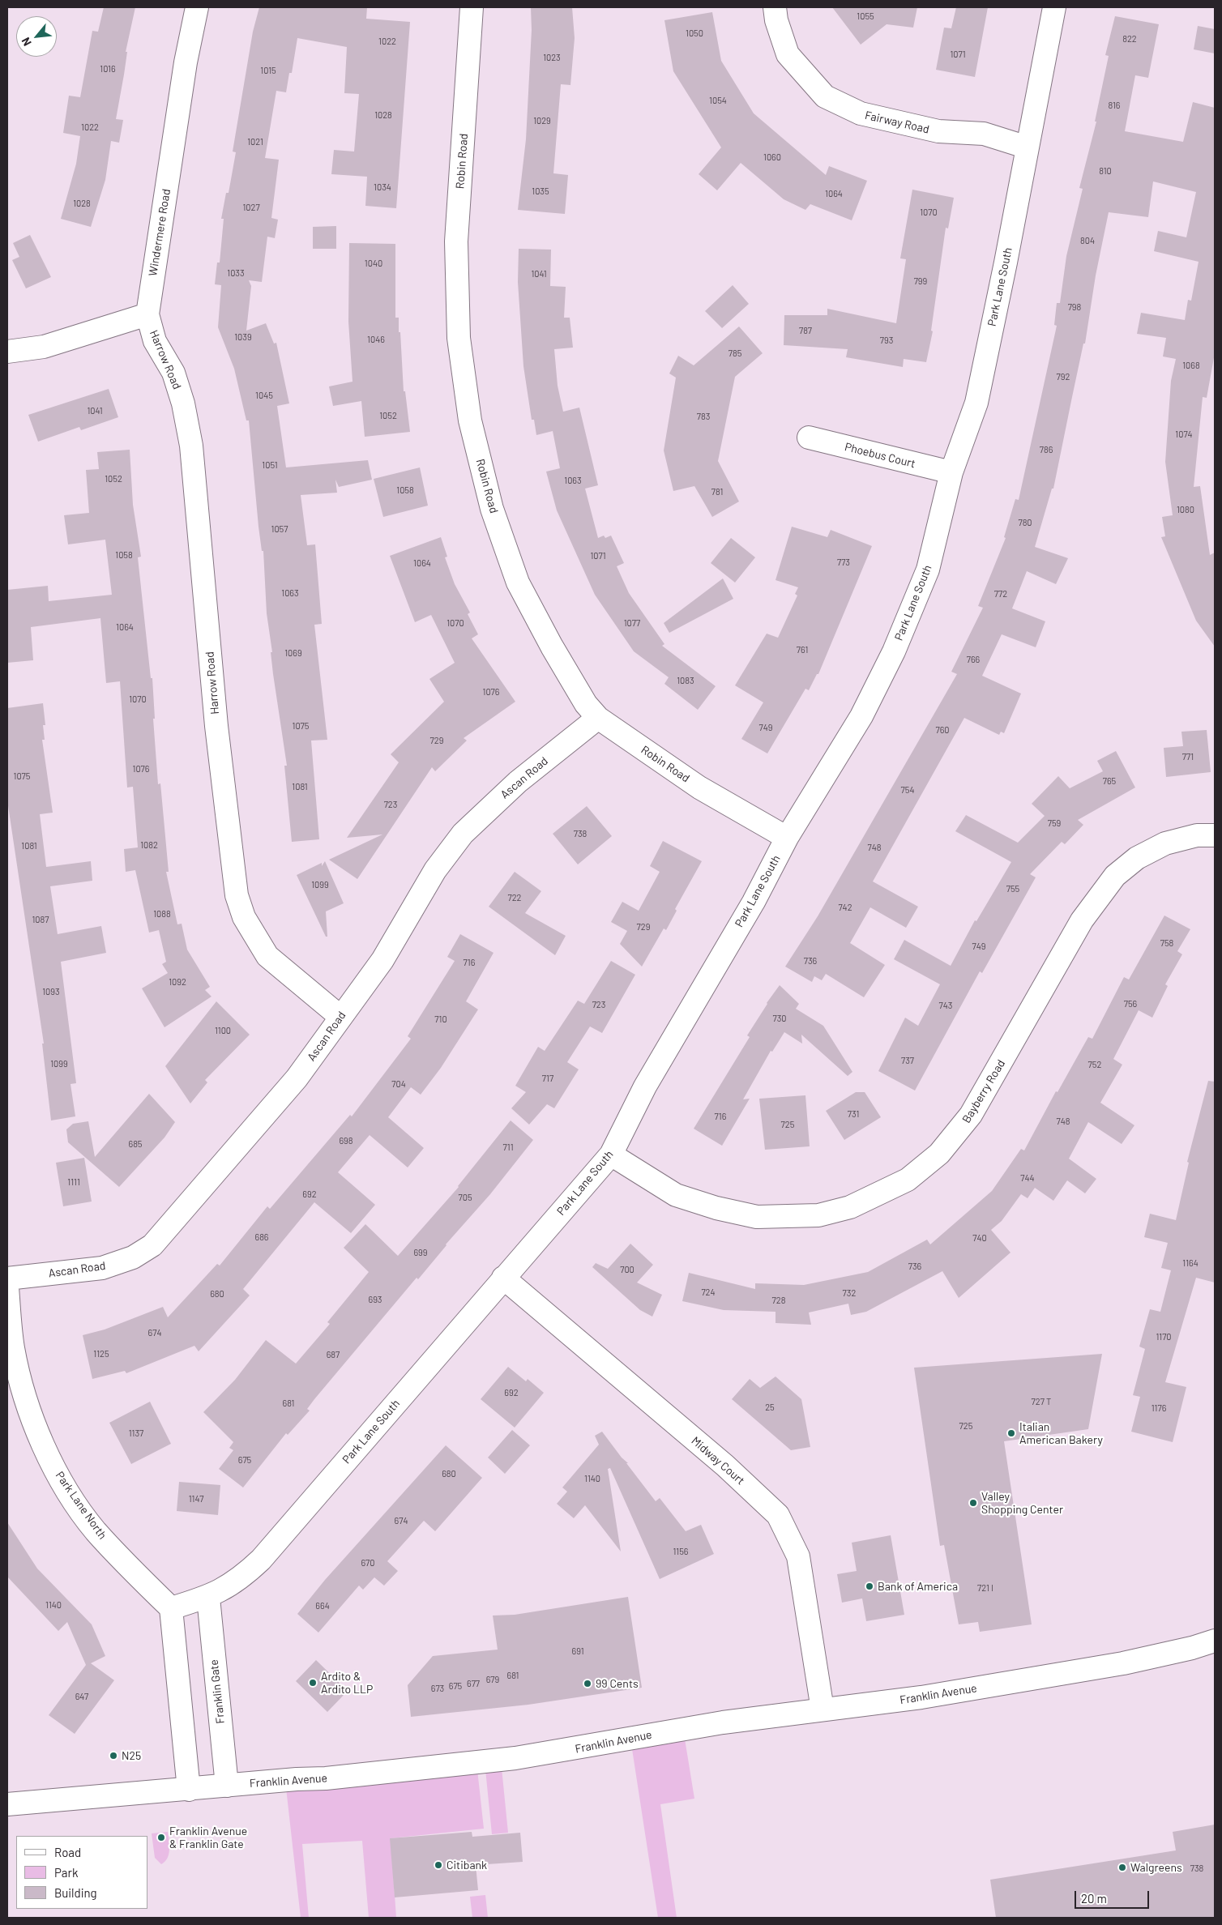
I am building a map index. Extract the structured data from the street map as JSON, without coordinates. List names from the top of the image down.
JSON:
{
  "streets": {
    "street": [
      "Fairway Road",
      "Robin Road",
      "Windermere Road",
      "Park Lane South",
      "Harrow Road",
      "Phoebus Court",
      "Ascan Road",
      "Bayberry Road",
      "Midway Court",
      "Park Lane North",
      "Franklin Gate",
      "Franklin Avenue"
    ]
  },
  "crossings": [
    ["Fairway Road", "Park Lane South"],
    ["Robin Road", "Park Lane South"],
    ["Robin Road", "Ascan Road"],
    ["Windermere Road", "Harrow Road"],
    ["Park Lane South", "Phoebus Court"],
    ["Park Lane South", "Bayberry Road"],
    ["Park Lane South", "Midway Court"],
    ["Park Lane South", "Park Lane North"],
    ["Park Lane South", "Franklin Gate"],
    ["Harrow Road", "Ascan Road"],
    ["Midway Court", "Franklin Avenue"],
    ["Franklin Gate", "Franklin Avenue"]
  ],
  "places": [
    "Italian American Bakery",
    "Valley Shopping Center",
    "Bank of America",
    "Ardito & Ardito LLP",
    "99 Cents",
    "N25",
    "Franklin Avenue & Franklin Gate",
    "Citibank",
    "Walgreens"
  ],
  "house_numbers": [
    "1055",
    "1050",
    "822",
    "1022",
    "1071",
    "1023",
    "1016",
    "1015",
    "1054",
    "816",
    "1028",
    "1029",
    "1022",
    "1021",
    "1060",
    "810",
    "1034",
    "1035",
    "1064",
    "1028",
    "1027",
    "1070",
    "804",
    "1040",
    "1033",
    "1041",
    "799",
    "798",
    "787",
    "1039",
    "1046",
    "793",
    "785",
    "1068",
    "792",
    "1045",
    "1041",
    "1052",
    "783",
    "1074",
    "786",
    "1051",
    "1052",
    "1063",
    "1058",
    "781",
    "1080",
    "780",
    "1057",
    "1058",
    "1071",
    "773",
    "1064",
    "1063",
    "772",
    "1070",
    "1077",
    "1064",
    "761",
    "1069",
    "766",
    "1083",
    "1076",
    "1070",
    "1075",
    "749",
    "760",
    "729",
    "771",
    "1076",
    "1075",
    "765",
    "1081",
    "754",
    "723",
    "759",
    "738",
    "1082",
    "1081",
    "748",
    "1099",
    "755",
    "722",
    "742",
    "1088",
    "1087",
    "729",
    "758",
    "749",
    "736",
    "716",
    "1092",
    "1093",
    "756",
    "723",
    "743",
    "730",
    "710",
    "1100",
    "737",
    "1099",
    "752",
    "717",
    "704",
    "731",
    "716",
    "748",
    "725",
    "698",
    "685",
    "711",
    "744",
    "1111",
    "692",
    "705",
    "686",
    "740",
    "699",
    "1164",
    "736",
    "700",
    "724",
    "732",
    "680",
    "693",
    "728",
    "674",
    "1170",
    "1125",
    "687",
    "692",
    "727 T",
    "681",
    "25",
    "1176",
    "725",
    "1137",
    "675",
    "680",
    "1140",
    "1147",
    "674",
    "1156",
    "670",
    "721 I",
    "1140",
    "664",
    "691",
    "681",
    "679",
    "677",
    "675",
    "673",
    "647",
    "738"
  ],
  "legend": ["Road", "Park", "Building"],
  "scale_bar": "20 m",
  "north": "bottom left"
}
